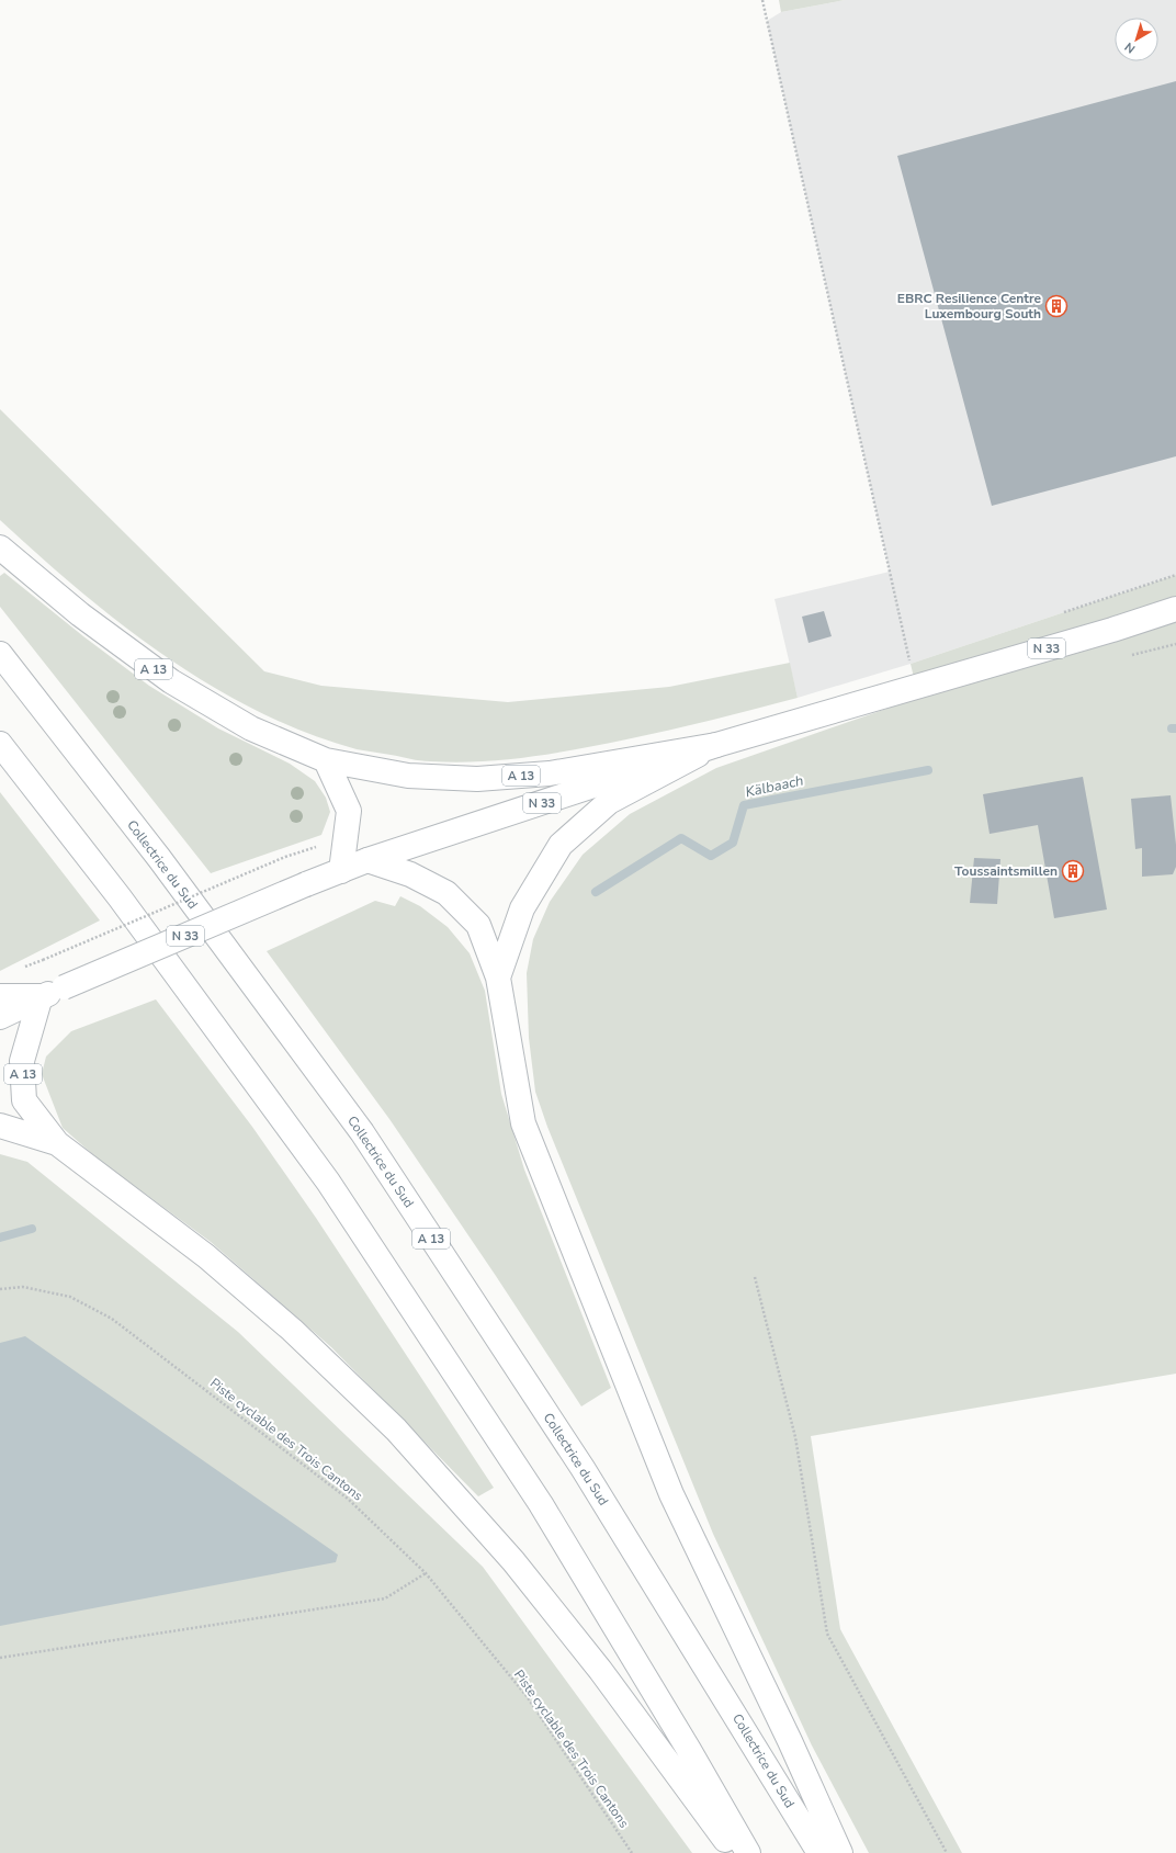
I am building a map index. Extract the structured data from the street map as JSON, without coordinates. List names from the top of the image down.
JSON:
{
  "streets": {
    "main road": ["N 33", "A 13", "Collectrice du Sud"],
    "path": ["Piste cyclable des Trois Cantons"]
  },
  "crossings": [
    ["N 33", "A 13"]
  ],
  "water": ["Kälbaach"],
  "places": {
    "building": ["EBRC Resilience Centre Luxembourg South", "Toussaintsmillen"]
  },
  "north": "bottom left"
}
